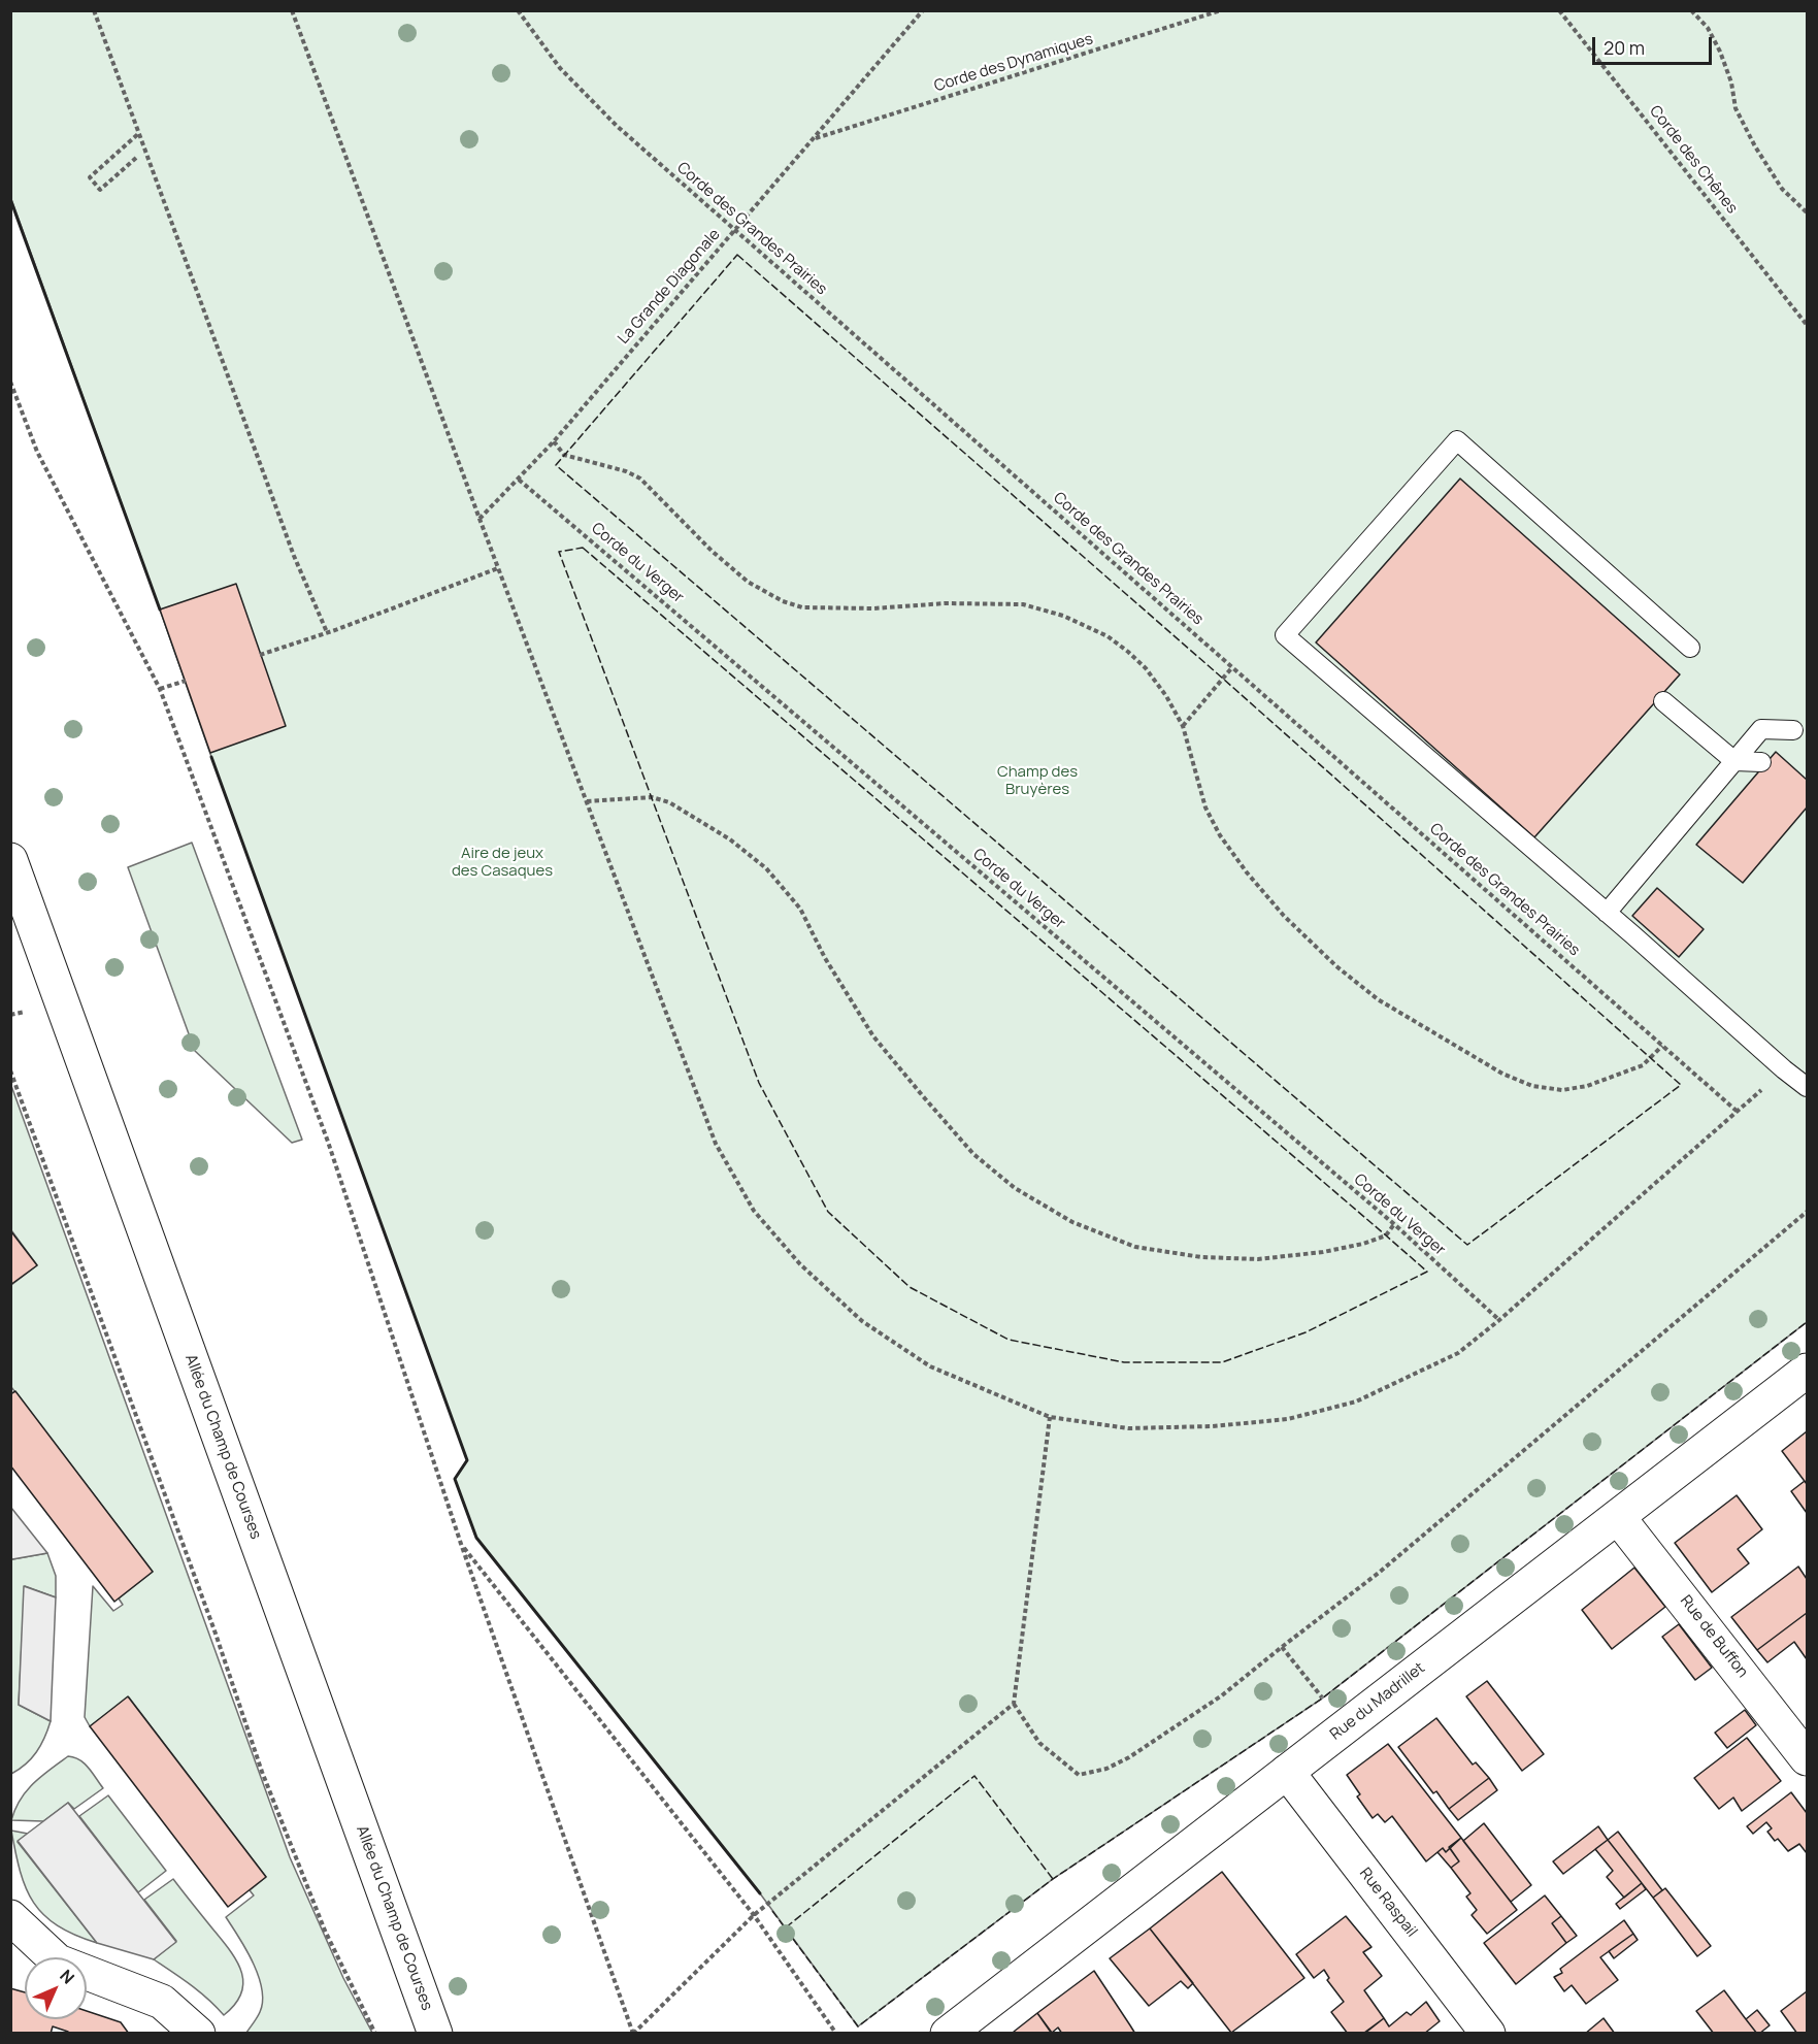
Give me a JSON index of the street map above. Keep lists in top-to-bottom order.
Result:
{
  "streets": {
    "street": [
      "Allée du Champ de Courses",
      "Rue de Buffon",
      "Rue du Madrillet",
      "Rue Raspail"
    ],
    "path": [
      "Corde des Dynamiques",
      "Corde des Chênes",
      "Corde des Grandes Prairies",
      "La Grande Diagonale",
      "Corde du Verger"
    ]
  },
  "crossings": [
    ["Corde des Dynamiques", "La Grande Diagonale"],
    ["Corde des Grandes Prairies", "La Grande Diagonale"],
    ["La Grande Diagonale", "Corde du Verger"],
    ["Rue de Buffon", "Rue du Madrillet"],
    ["Rue du Madrillet", "Rue Raspail"]
  ],
  "parks": ["Champ des Bruyères", "Aire de jeux des Casaques"],
  "scale_bar": "20 m",
  "north": "top right"
}
